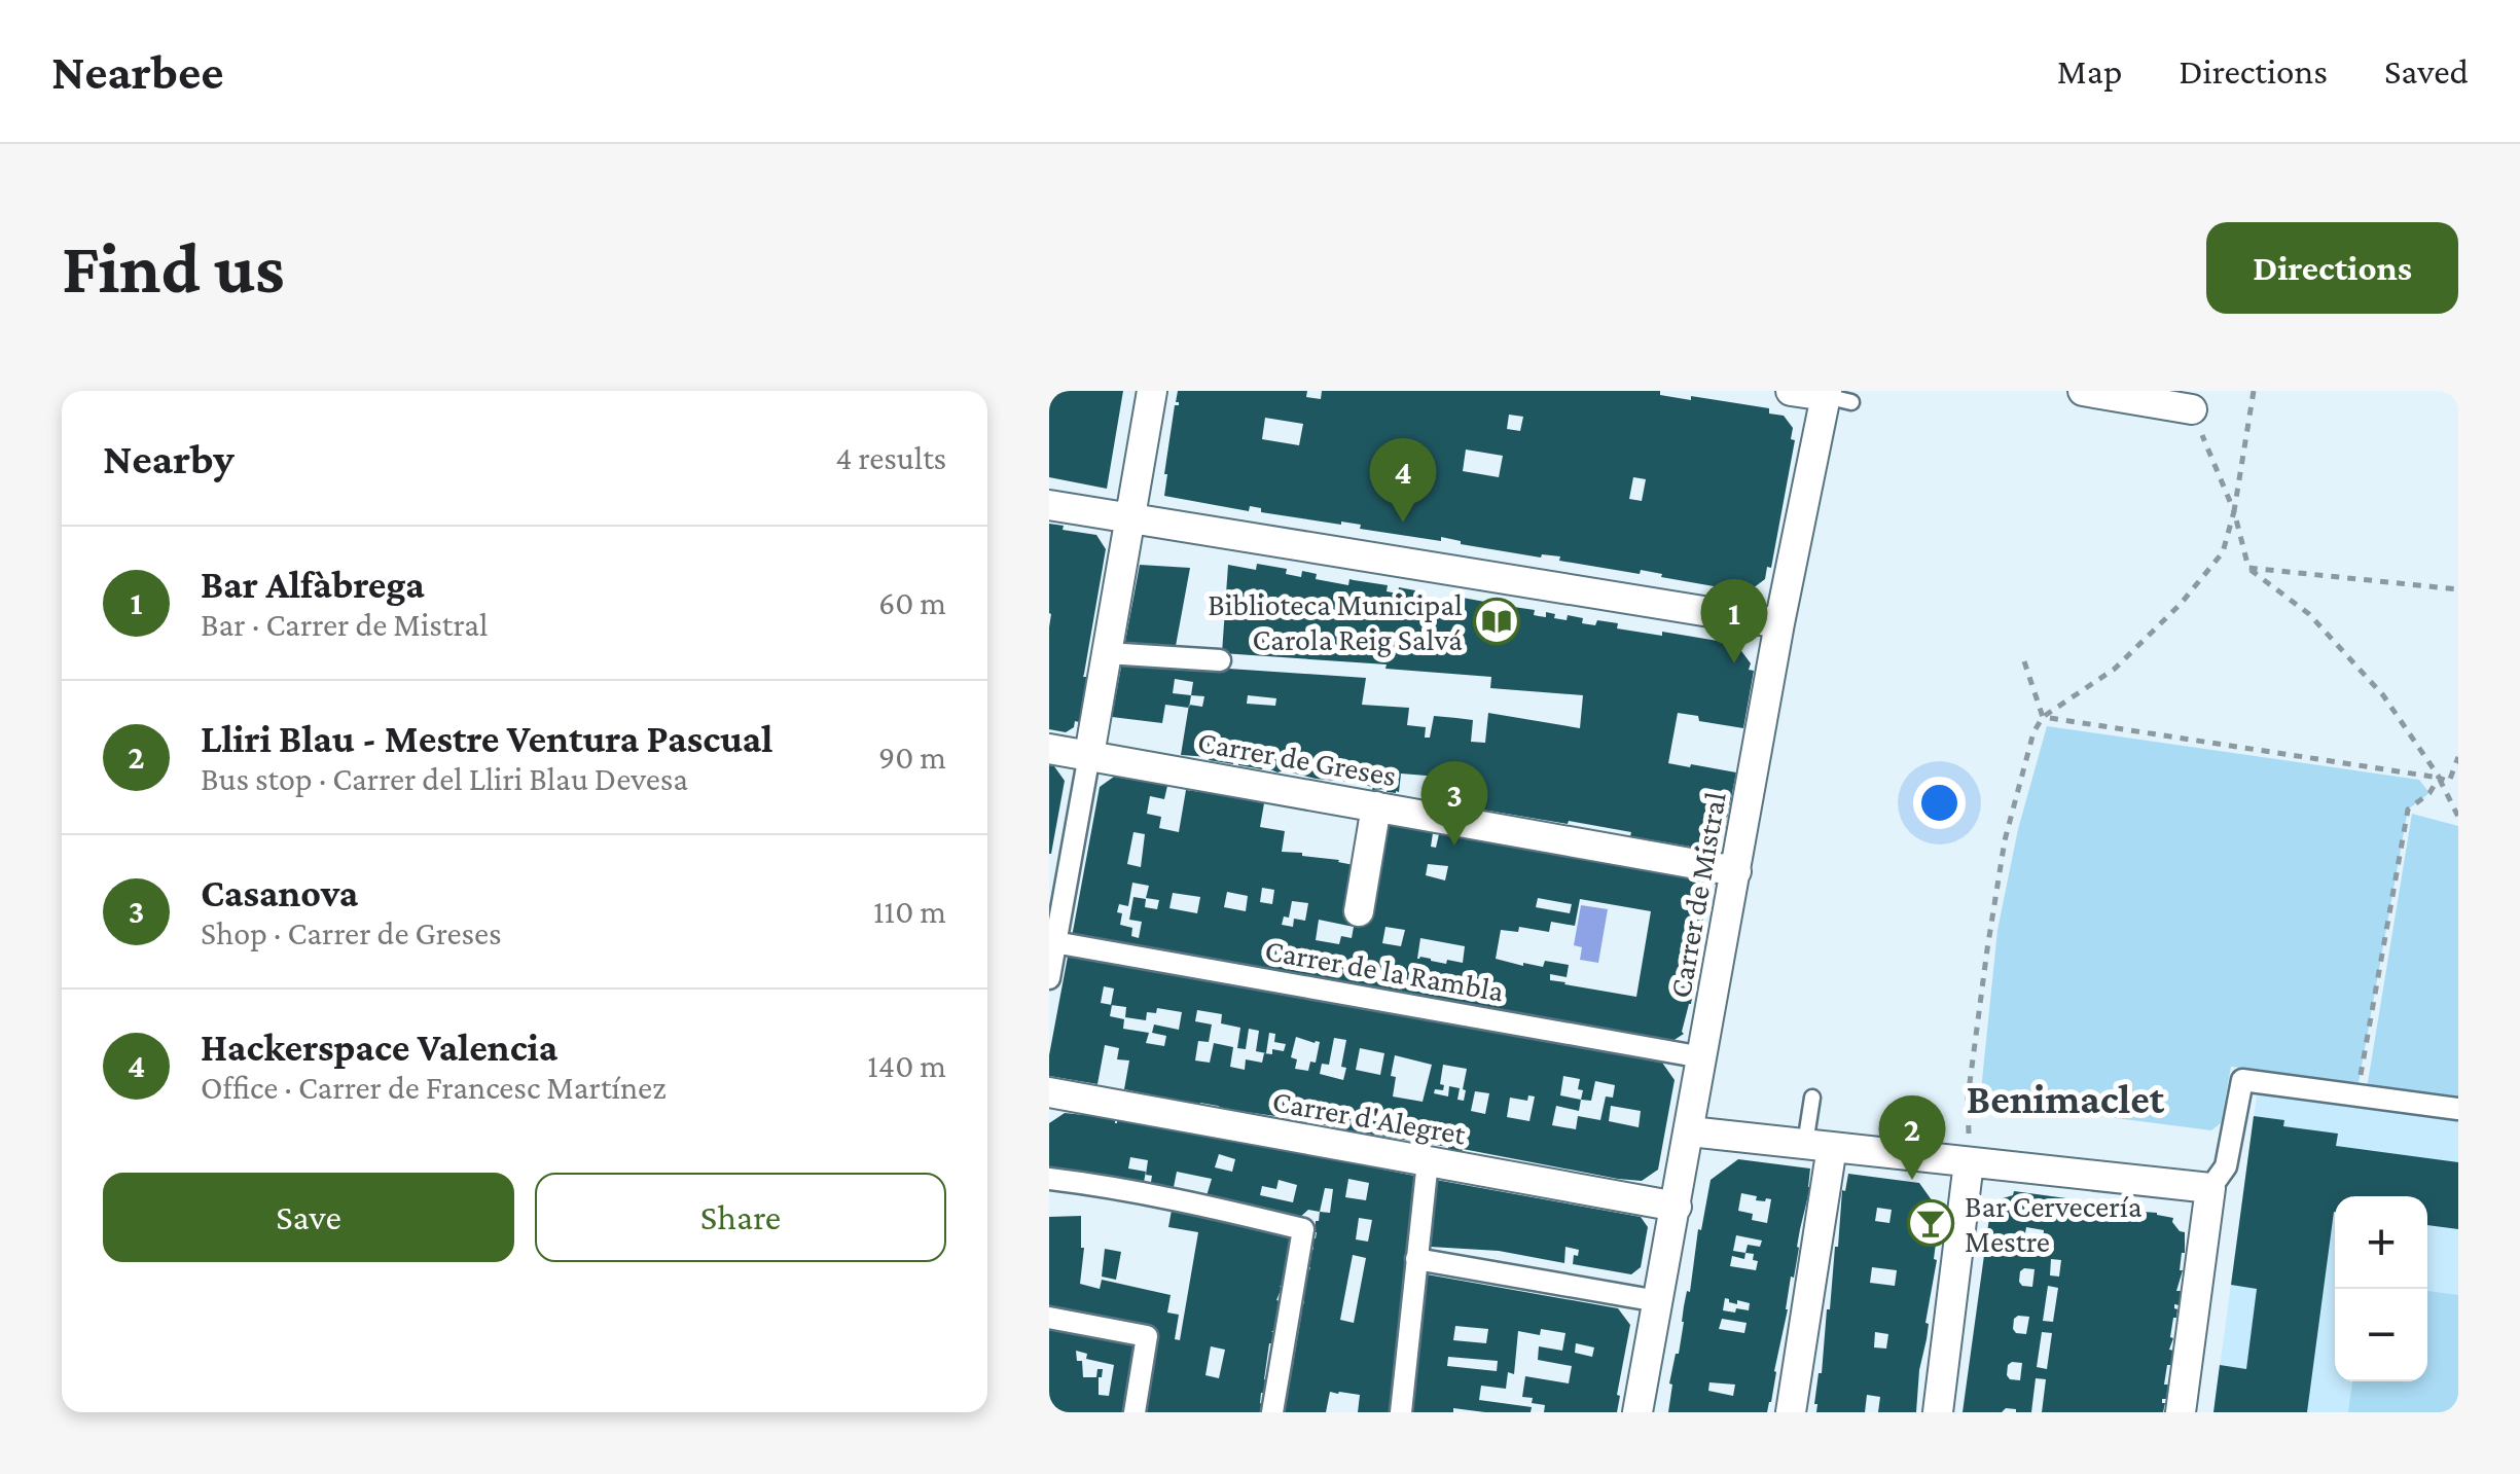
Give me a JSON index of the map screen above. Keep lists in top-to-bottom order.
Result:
{
  "streets": {
    "street": [
      "Carrer de Greses",
      "Carrer de Mistral",
      "Carrer de la Rambla",
      "Carrer d'Alegret"
    ]
  },
  "crossings": [
    ["Carrer de Greses", "Carrer de Mistral"],
    ["Carrer de Mistral", "Carrer de la Rambla"],
    ["Carrer de Mistral", "Carrer d'Alegret"]
  ],
  "districts": ["Benimaclet"],
  "places": {
    "library": ["Biblioteca Municipal Carola Reig Salvá"],
    "bar": ["Bar Cervecería Mestre"]
  },
  "page": {
    "header": "Nearbee",
    "nav": ["Map", "Directions", "Saved"],
    "buttons": [
      "Directions",
      ["Save", "Share"]
    ],
    "title": "Find us",
    "heading": ["Nearby", "4 results"],
    "pins": [
      "4",
      "1",
      "3",
      "2"
    ],
    "list": [
      {
        "mark": "1",
        "name": "Bar Alfàbrega",
        "note": "Bar · Carrer de Mistral",
        "value": "60 m"
      },
      {
        "mark": "2",
        "name": "Lliri Blau - Mestre Ventura Pascual",
        "note": "Bus stop · Carrer del Lliri Blau Devesa",
        "value": "90 m"
      },
      {
        "mark": "3",
        "name": "Casanova",
        "note": "Shop · Carrer de Greses",
        "value": "110 m"
      },
      {
        "mark": "4",
        "name": "Hackerspace Valencia",
        "note": "Office · Carrer de Francesc Martínez",
        "value": "140 m"
      }
    ],
    "map_buttons": ["+", "−"]
  }
}
